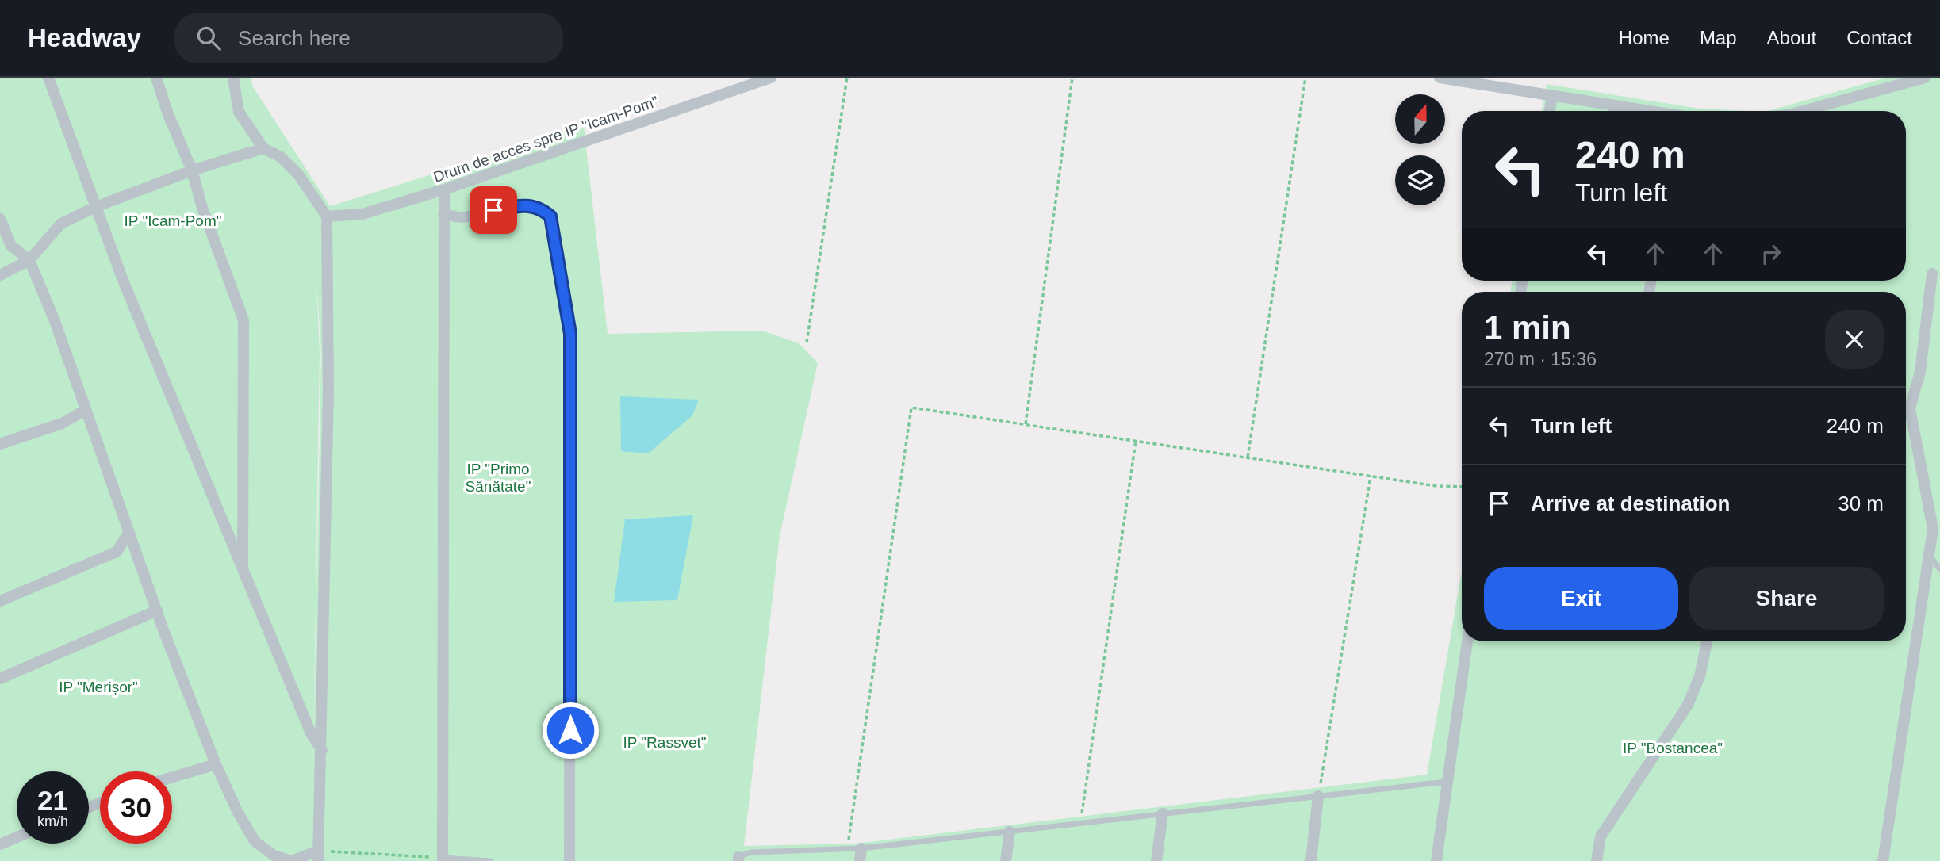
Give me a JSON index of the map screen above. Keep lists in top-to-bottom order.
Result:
{
  "streets": {
    "street": ["Drum de acces spre IP \"Icam-Pom\""]
  },
  "parks": [
    "IP \"Icam-Pom\"",
    "IP \"Primo Sănătate\"",
    "IP \"Merișor\"",
    "IP \"Rassvet\"",
    "IP \"Bostancea\""
  ],
  "north": "top",
  "page": {
    "header": "Headway",
    "search": "Search here",
    "nav": [
      "Home",
      "Map",
      "About",
      "Contact"
    ],
    "turn": ["240 m", "Turn left"],
    "heading": ["1 min", "270 m · 15:36"],
    "list": [
      {
        "name": "Turn left",
        "value": "240 m"
      },
      {
        "name": "Arrive at destination",
        "value": "30 m"
      }
    ],
    "buttons": ["Exit", "Share"],
    "speed": "21 km/h",
    "limit": "30"
  }
}
